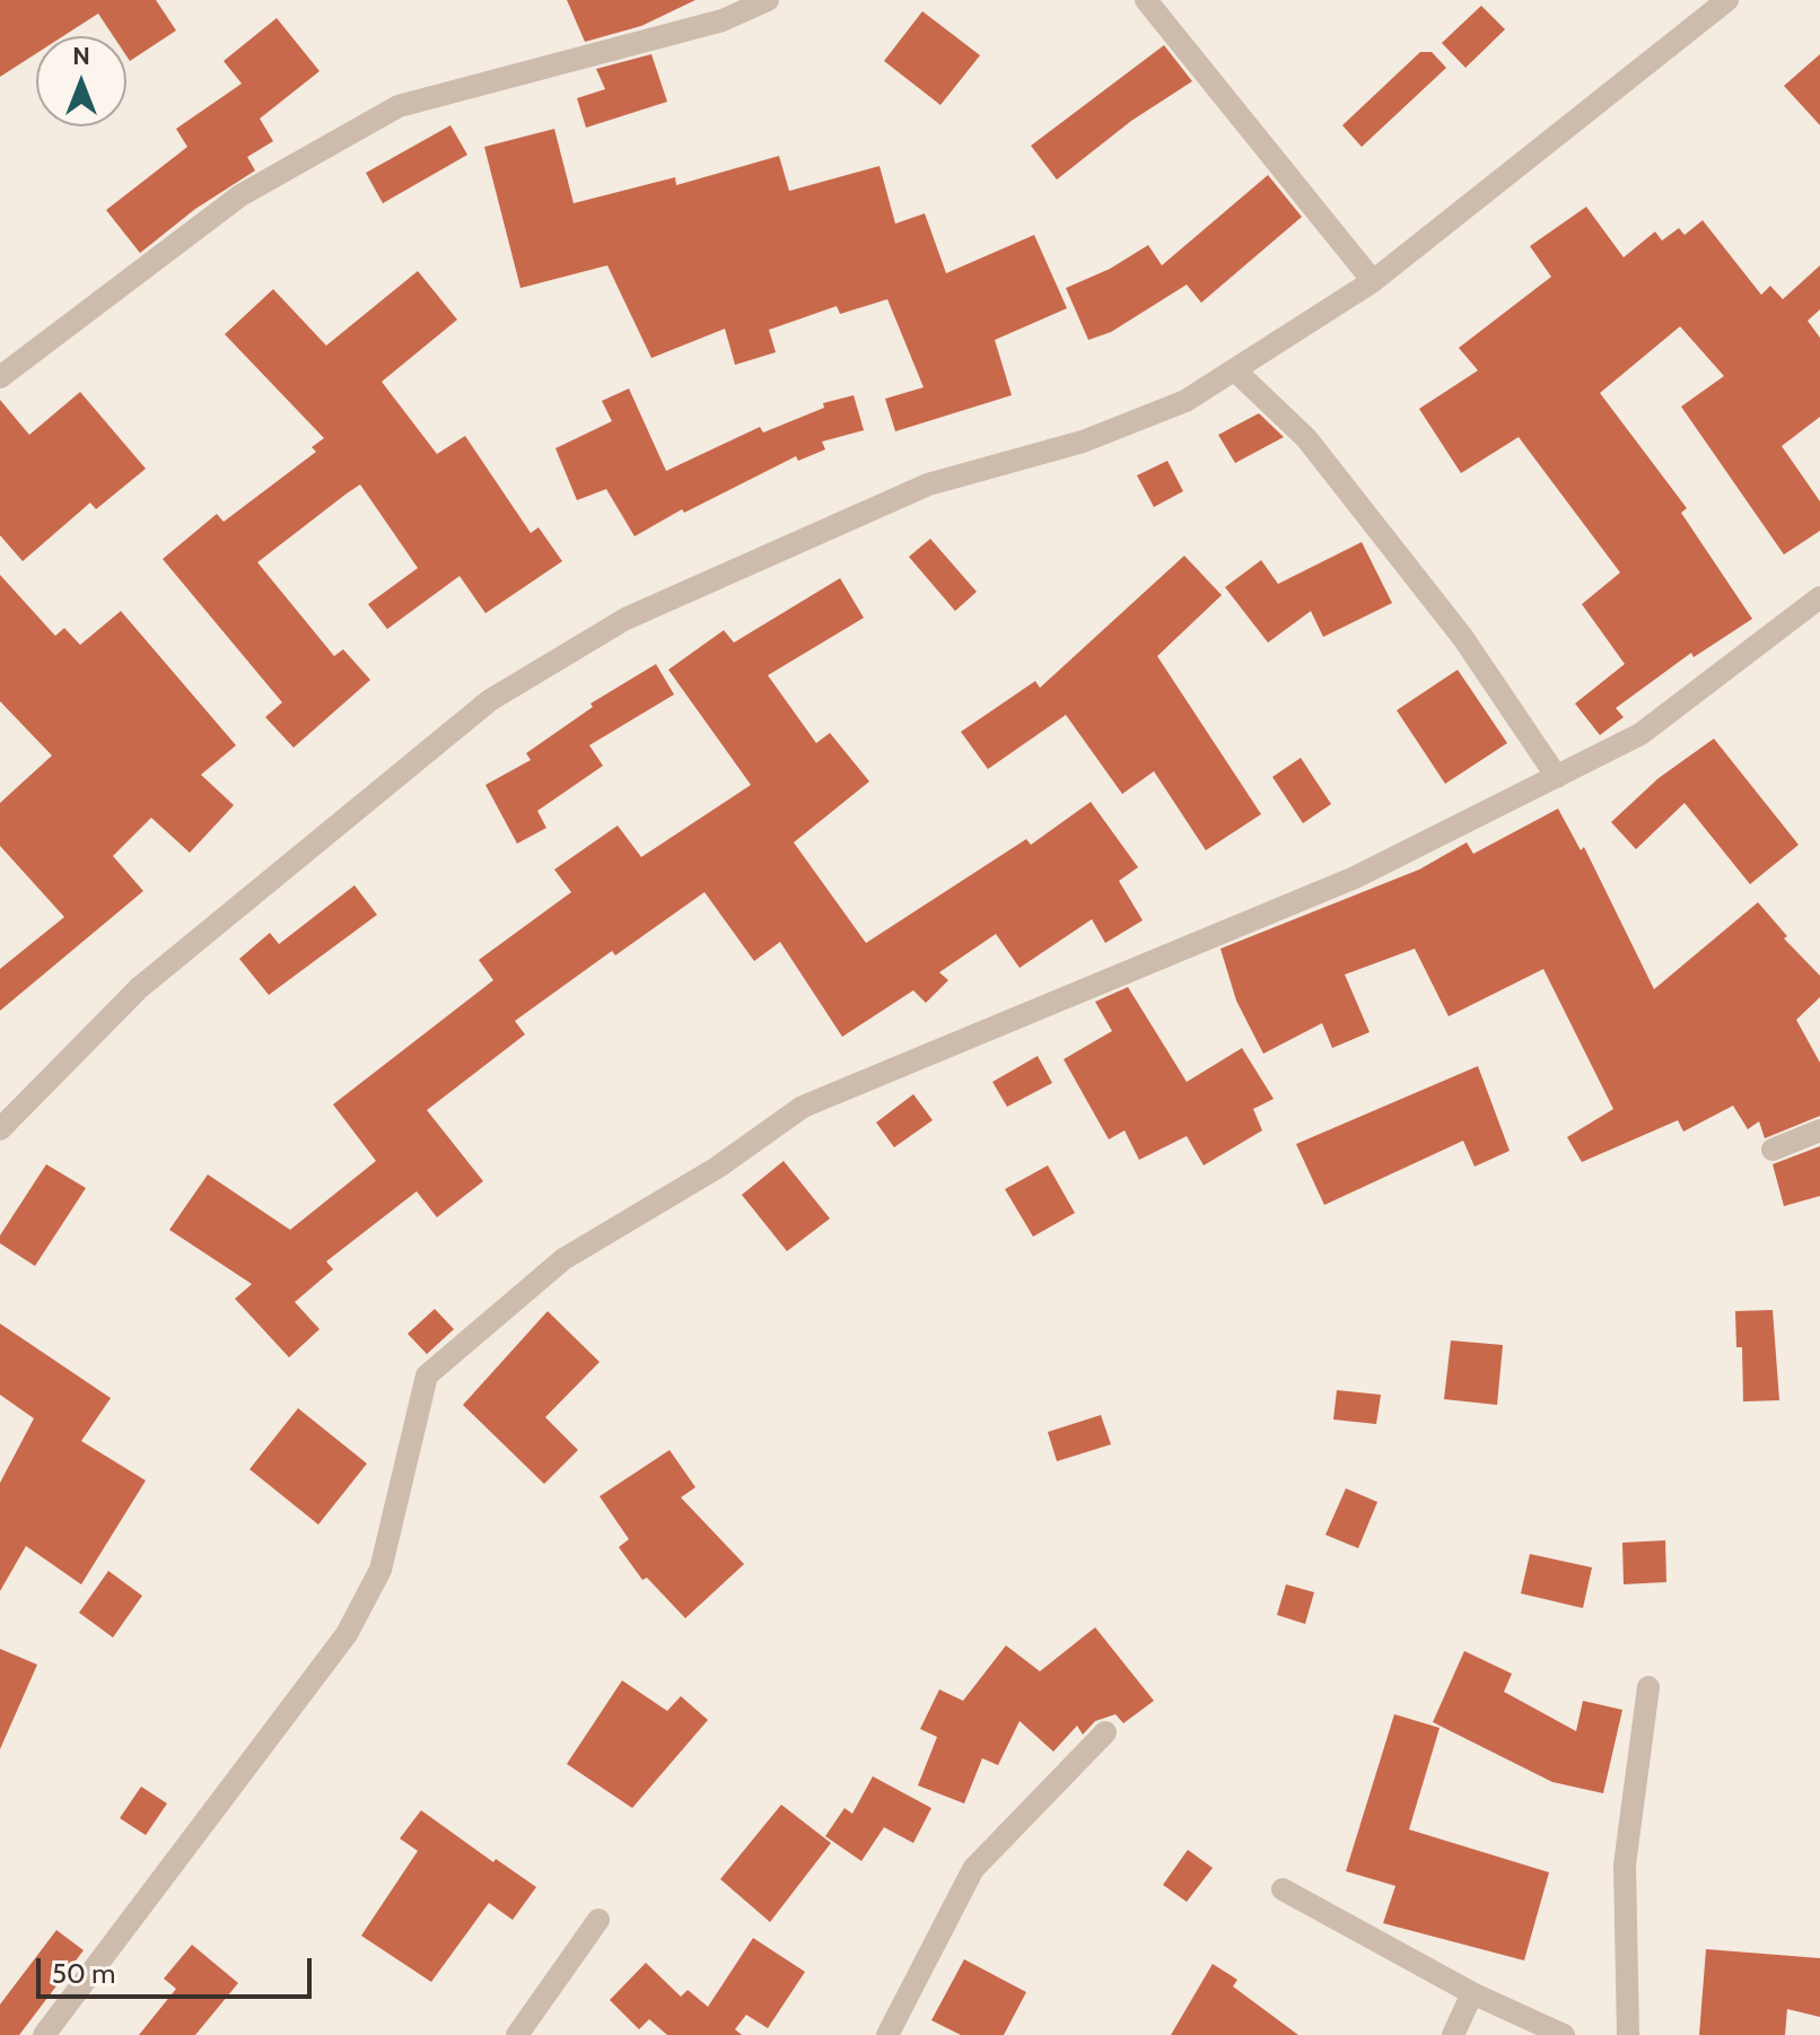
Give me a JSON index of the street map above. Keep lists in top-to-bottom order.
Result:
{
  "scale_bar": "50 m",
  "north": "top"
}
